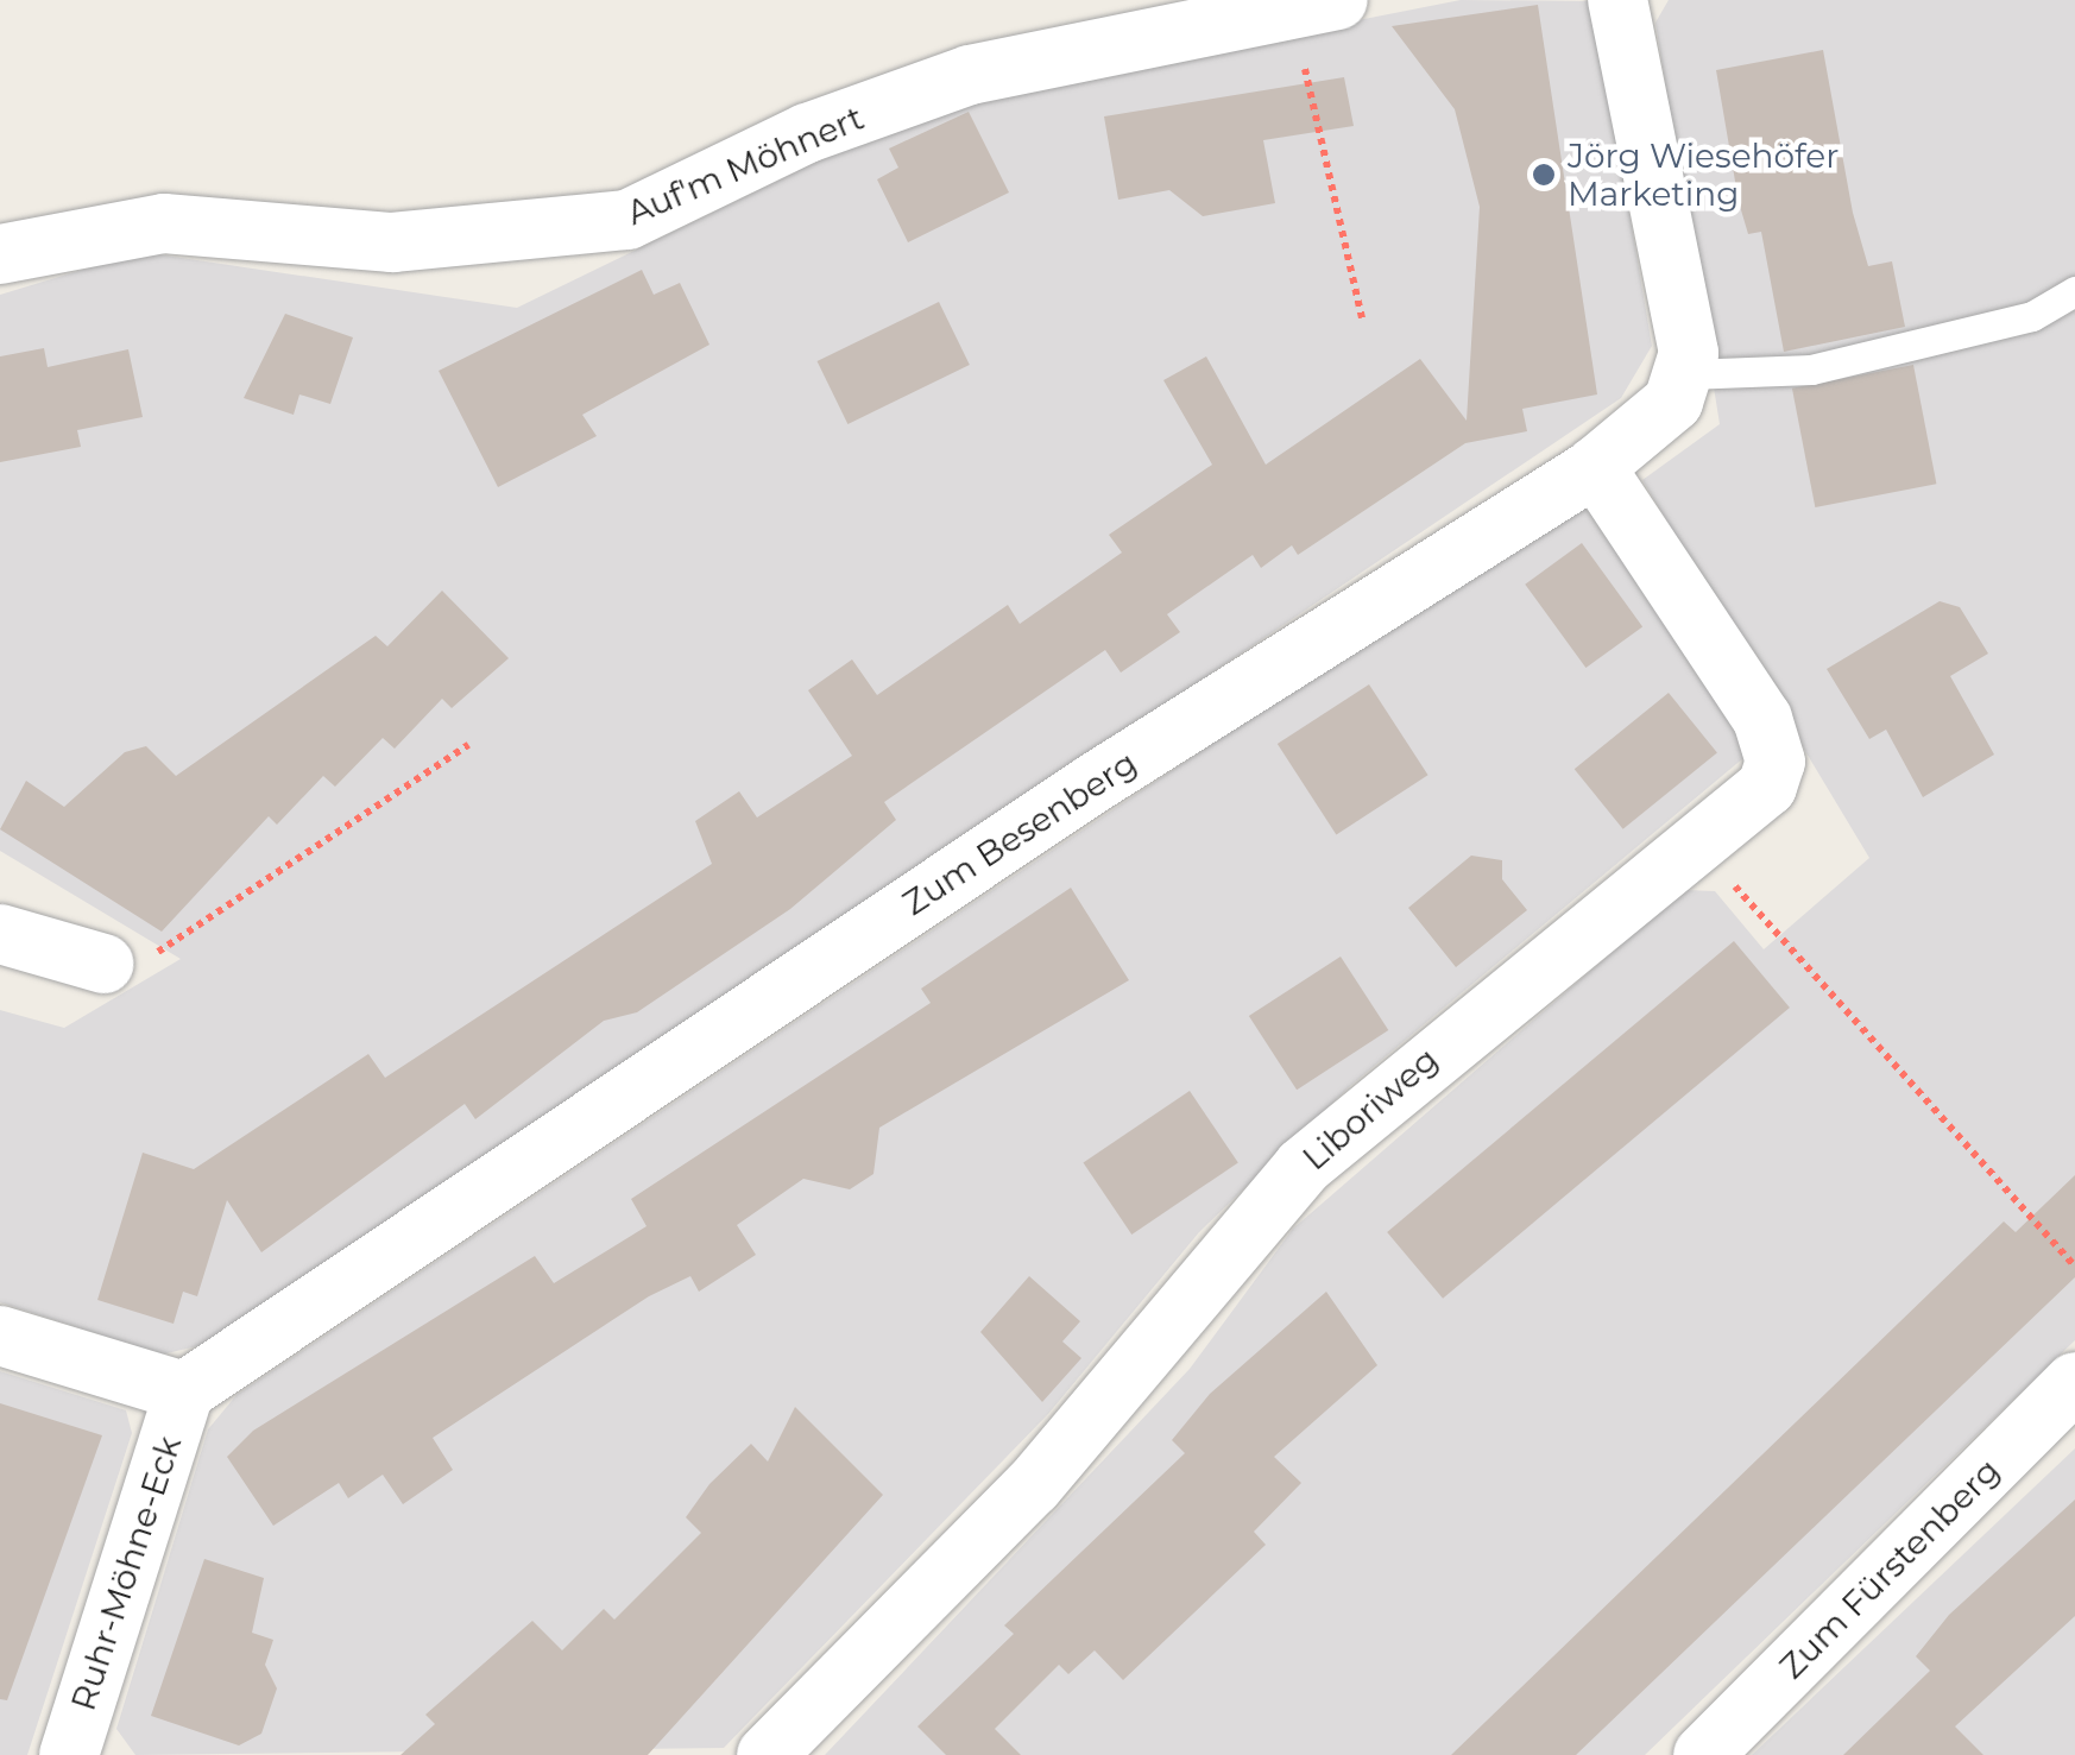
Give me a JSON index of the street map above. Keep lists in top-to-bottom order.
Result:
{
  "streets": {
    "street": [
      "Auf'm Möhnert",
      "Zum Besenberg",
      "Liboriweg",
      "Zum Fürstenberg",
      "Ruhr-Möhne-Eck"
    ]
  },
  "crossings": [
    ["Zum Besenberg", "Liboriweg"],
    ["Zum Besenberg", "Ruhr-Möhne-Eck"]
  ],
  "places": ["Jörg Wiesehöfer Marketing"]
}
